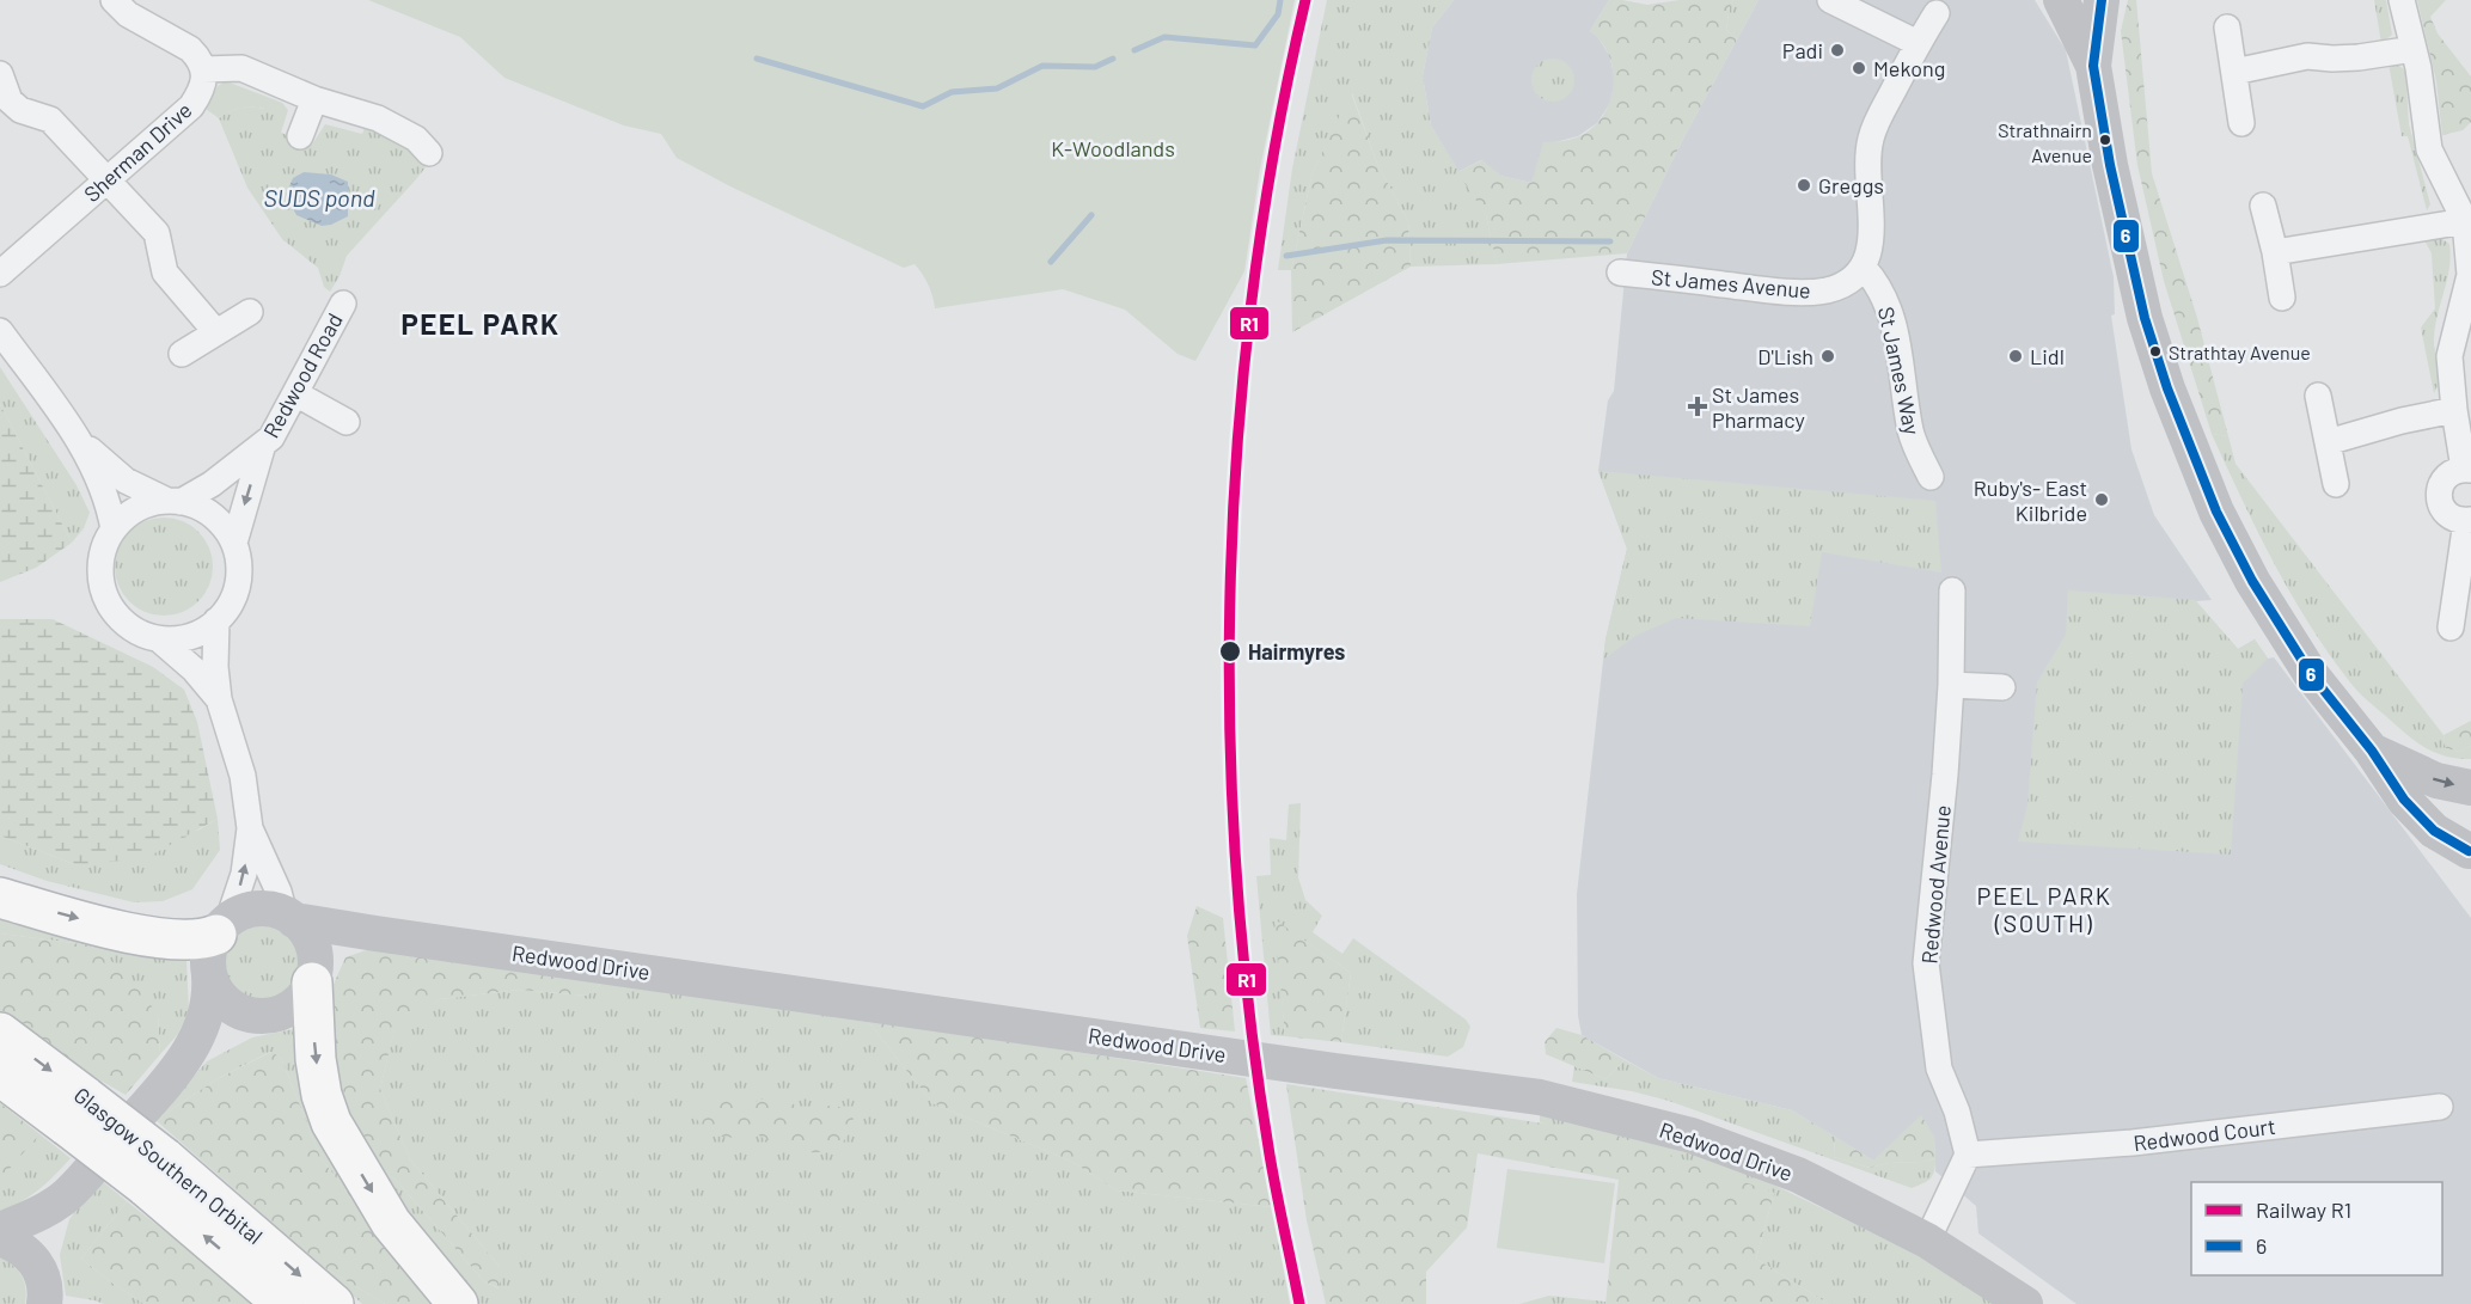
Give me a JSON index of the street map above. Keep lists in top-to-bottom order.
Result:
{
  "streets": {
    "highway": ["Glasgow Southern Orbital"],
    "street": [
      "Sherman Drive",
      "St James Avenue",
      "St James Way",
      "Redwood Road",
      "Redwood Avenue",
      "Redwood Drive",
      "Redwood Court"
    ]
  },
  "crossings": [
    ["St James Avenue", "St James Way"],
    ["Redwood Avenue", "Redwood Court"]
  ],
  "districts": ["PEEL PARK", "PEEL PARK (SOUTH)"],
  "water": ["SUDS pond"],
  "parks": ["K-Woodlands"],
  "places": {
    "other": [
      "Padi",
      "Mekong",
      "Strathnairn Avenue",
      "Greggs",
      "Strathtay Avenue",
      "D'Lish",
      "Lidl",
      "Ruby's- East Kilbride",
      "Hairmyres"
    ],
    "health": ["St James Pharmacy"]
  },
  "lines": ["rail line R1", "transit line 6"],
  "legend": ["Railway R1", "6"]
}
